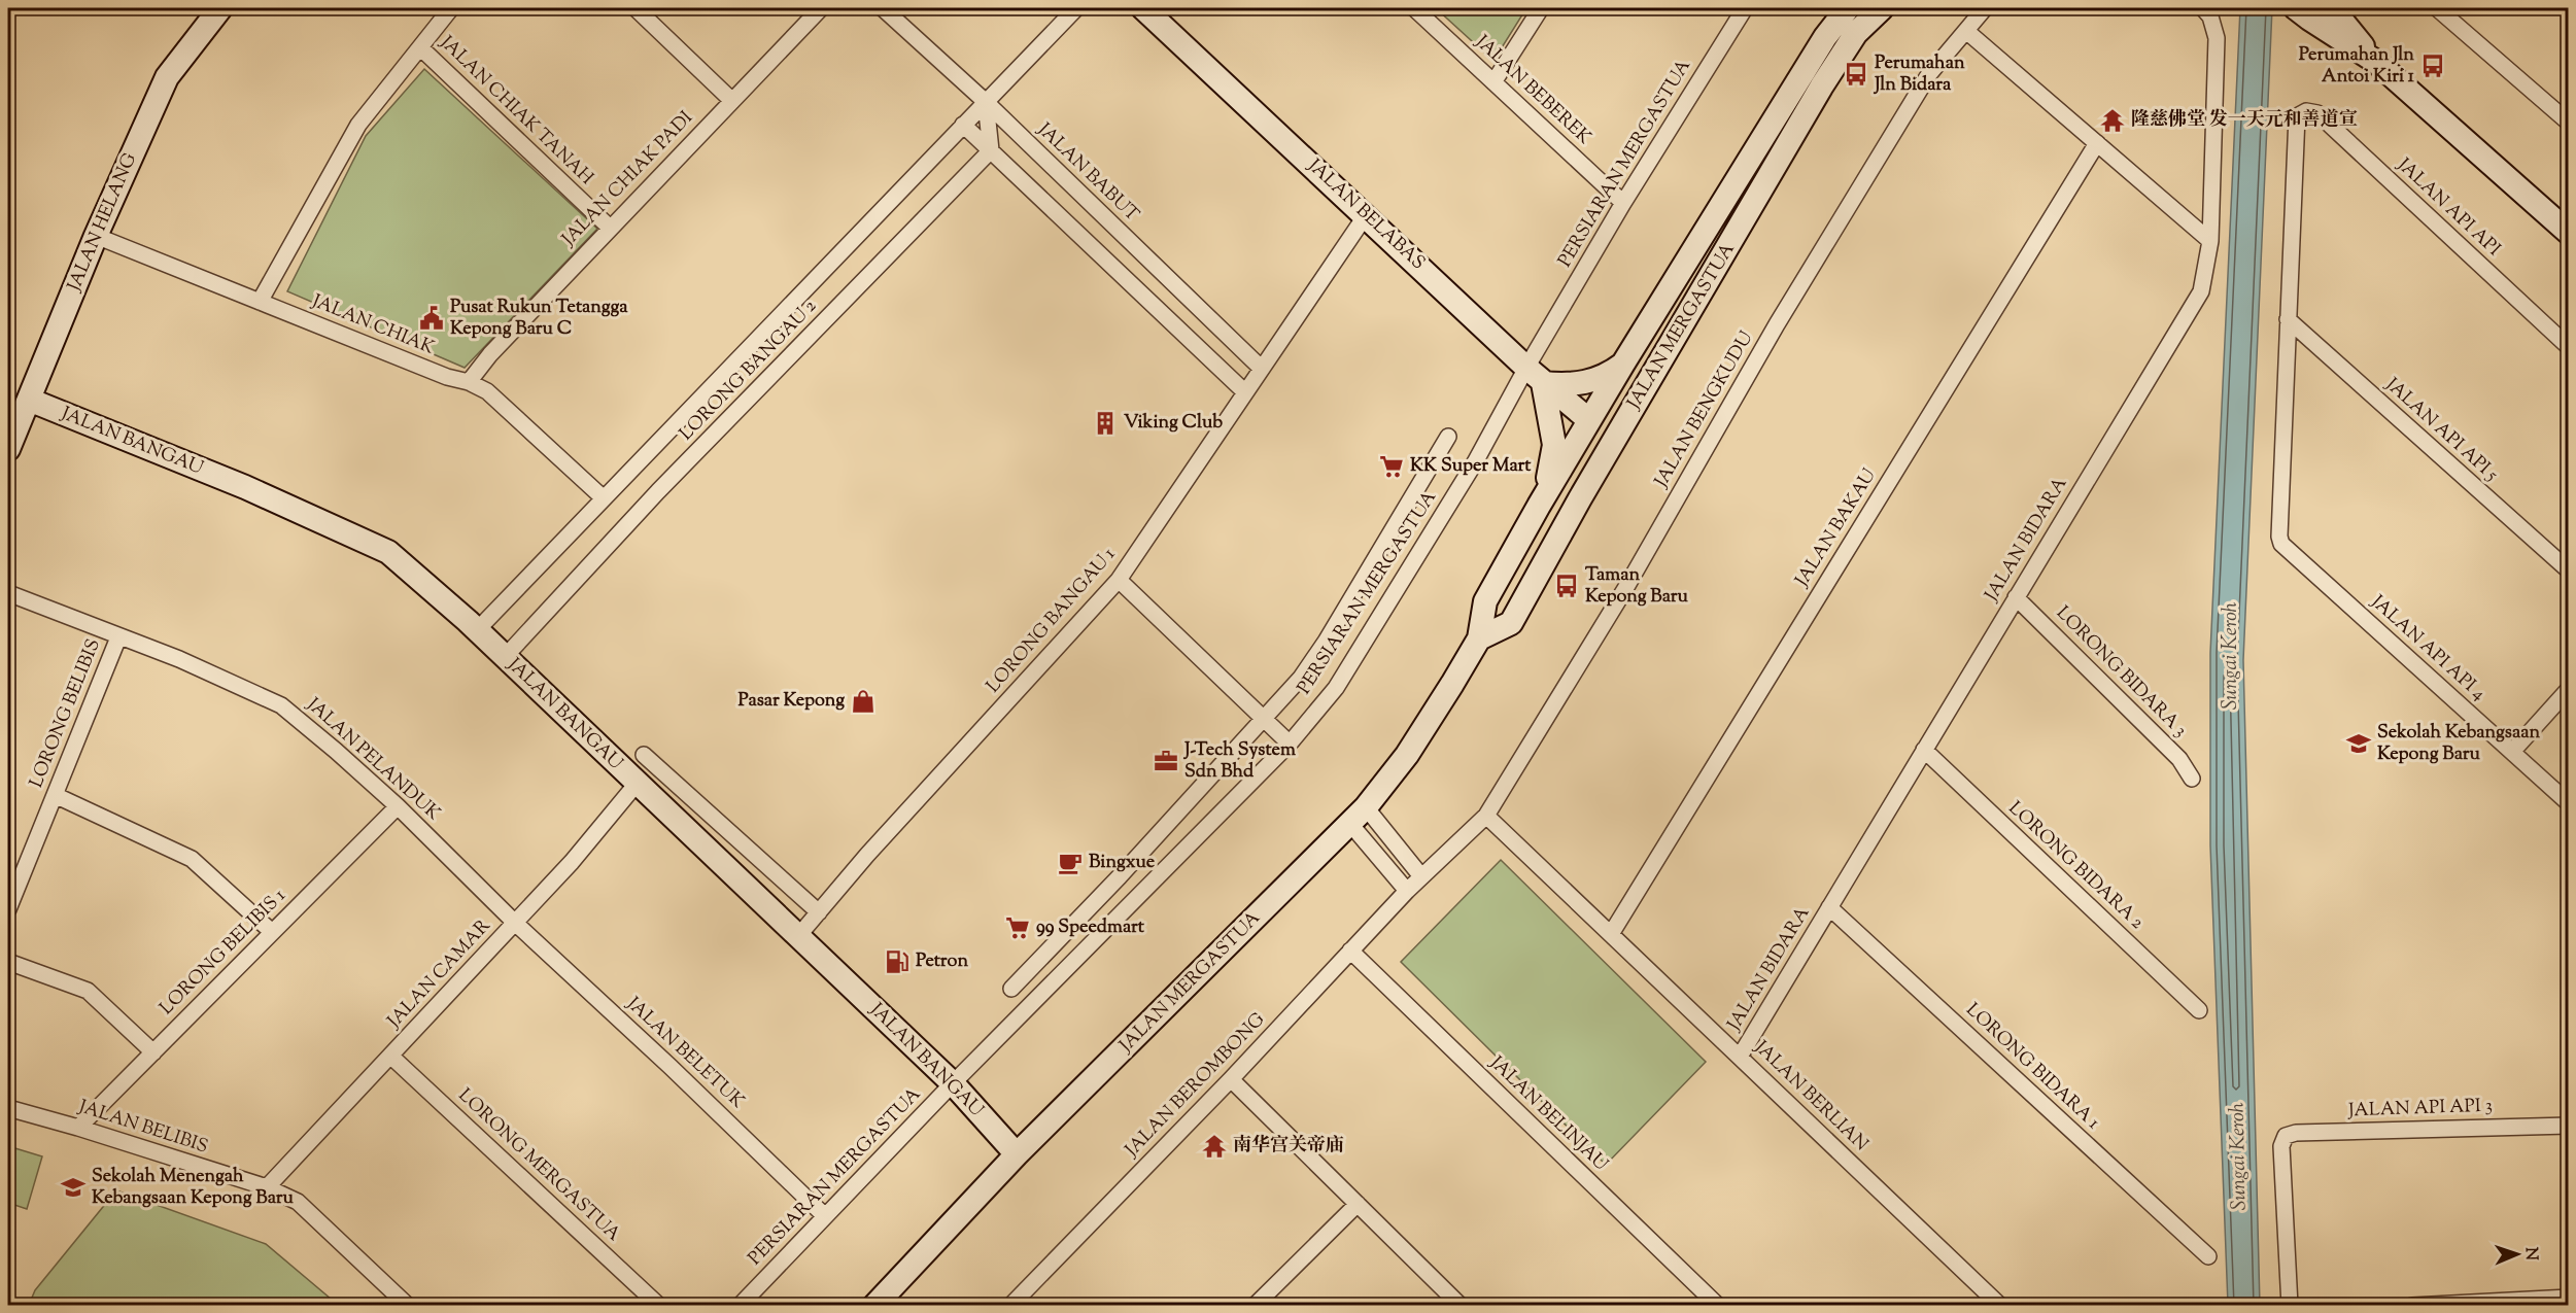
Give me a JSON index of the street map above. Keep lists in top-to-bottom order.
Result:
{
  "streets": {
    "street": [
      "JALAN BEBEREK",
      "JALAN CHIAK TANAH",
      "PERSIARAN MERGASTUA",
      "JALAN BABUT",
      "JALAN CHIAK PADI",
      "JALAN API API",
      "JALAN BELABAS",
      "JALAN HELANG",
      "JALAN CHIAK",
      "JALAN MERGASTUA",
      "LORONG BANGAU 2",
      "JALAN BENGKUDU",
      "JALAN API API 5",
      "JALAN BANGAU",
      "JALAN BAKAU",
      "JALAN BIDARA",
      "LORONG BANGAU 1",
      "JALAN API API 4",
      "LORONG BIDARA 3",
      "LORONG BELIBIS",
      "JALAN PELANDUK",
      "LORONG BIDARA 2",
      "LORONG BELIBIS 1",
      "JALAN CAMAR",
      "JALAN BELETUK",
      "LORONG BIDARA 1",
      "JALAN BEROMBONG",
      "JALAN BERLIAN",
      "JALAN API API 3",
      "JALAN BELINJAU",
      "JALAN BELIBIS",
      "LORONG MERGASTUA"
    ]
  },
  "crossings": [
    ["JALAN BEBEREK", "PERSIARAN MERGASTUA"],
    ["JALAN CHIAK TANAH", "JALAN CHIAK PADI"],
    ["PERSIARAN MERGASTUA", "JALAN BELABAS"],
    ["PERSIARAN MERGASTUA", "JALAN BANGAU"],
    ["PERSIARAN MERGASTUA", "JALAN BELETUK"],
    ["JALAN BABUT", "LORONG BANGAU 2"],
    ["JALAN BABUT", "LORONG BANGAU 1"],
    ["JALAN CHIAK PADI", "JALAN CHIAK"],
    ["JALAN API API", "JALAN API API 5"],
    ["JALAN API API", "JALAN API API 4"],
    ["JALAN BELABAS", "JALAN MERGASTUA"],
    ["JALAN BELABAS", "LORONG BANGAU 1"],
    ["JALAN HELANG", "JALAN CHIAK"],
    ["JALAN HELANG", "JALAN BANGAU"],
    ["JALAN CHIAK", "LORONG BANGAU 2"],
    ["JALAN MERGASTUA", "JALAN BANGAU"],
    ["LORONG BANGAU 2", "JALAN BANGAU"],
    ["JALAN BENGKUDU", "JALAN BEROMBONG"],
    ["JALAN BENGKUDU", "JALAN BERLIAN"],
    ["JALAN API API 5", "JALAN API API 4"],
    ["JALAN BANGAU", "LORONG BANGAU 1"],
    ["JALAN BANGAU", "JALAN CAMAR"],
    ["JALAN BAKAU", "JALAN BERLIAN"],
    ["JALAN BIDARA", "LORONG BIDARA 3"],
    ["JALAN BIDARA", "LORONG BIDARA 2"],
    ["JALAN BIDARA", "LORONG BIDARA 1"],
    ["JALAN BIDARA", "JALAN BERLIAN"],
    ["LORONG BELIBIS", "JALAN PELANDUK"],
    ["JALAN PELANDUK", "LORONG BELIBIS 1"],
    ["JALAN PELANDUK", "JALAN CAMAR"],
    ["JALAN PELANDUK", "JALAN BELETUK"],
    ["LORONG BELIBIS 1", "JALAN BELIBIS"],
    ["JALAN CAMAR", "JALAN BELETUK"],
    ["JALAN CAMAR", "JALAN BELIBIS"],
    ["JALAN CAMAR", "LORONG MERGASTUA"],
    ["JALAN BEROMBONG", "JALAN BERLIAN"],
    ["JALAN BEROMBONG", "JALAN BELINJAU"]
  ],
  "water": ["Sungai Keroh"],
  "places": {
    "bus stop": ["Perumahan Jln Antoi Kiri 1", "Perumahan Jln Bidara", "Taman Kepong Baru"],
    "temple": ["隆慈佛堂 发一天元和善道宣", "南华宫关帝庙"],
    "public building": ["Pusat Rukun Tetangga Kepong Baru C"],
    "building": ["Viking Club"],
    "supermarket": ["KK Super Mart", "99 Speedmart"],
    "shop": ["Pasar Kepong"],
    "school or university": ["Sekolah Kebangsaan Kepong Baru", "Sekolah Menengah Kebangsaan Kepong Baru"],
    "office": ["J-Tech System Sdn Bhd"],
    "cafe": ["Bingxue"],
    "fuel station": ["Petron"]
  },
  "north": "right"
}
